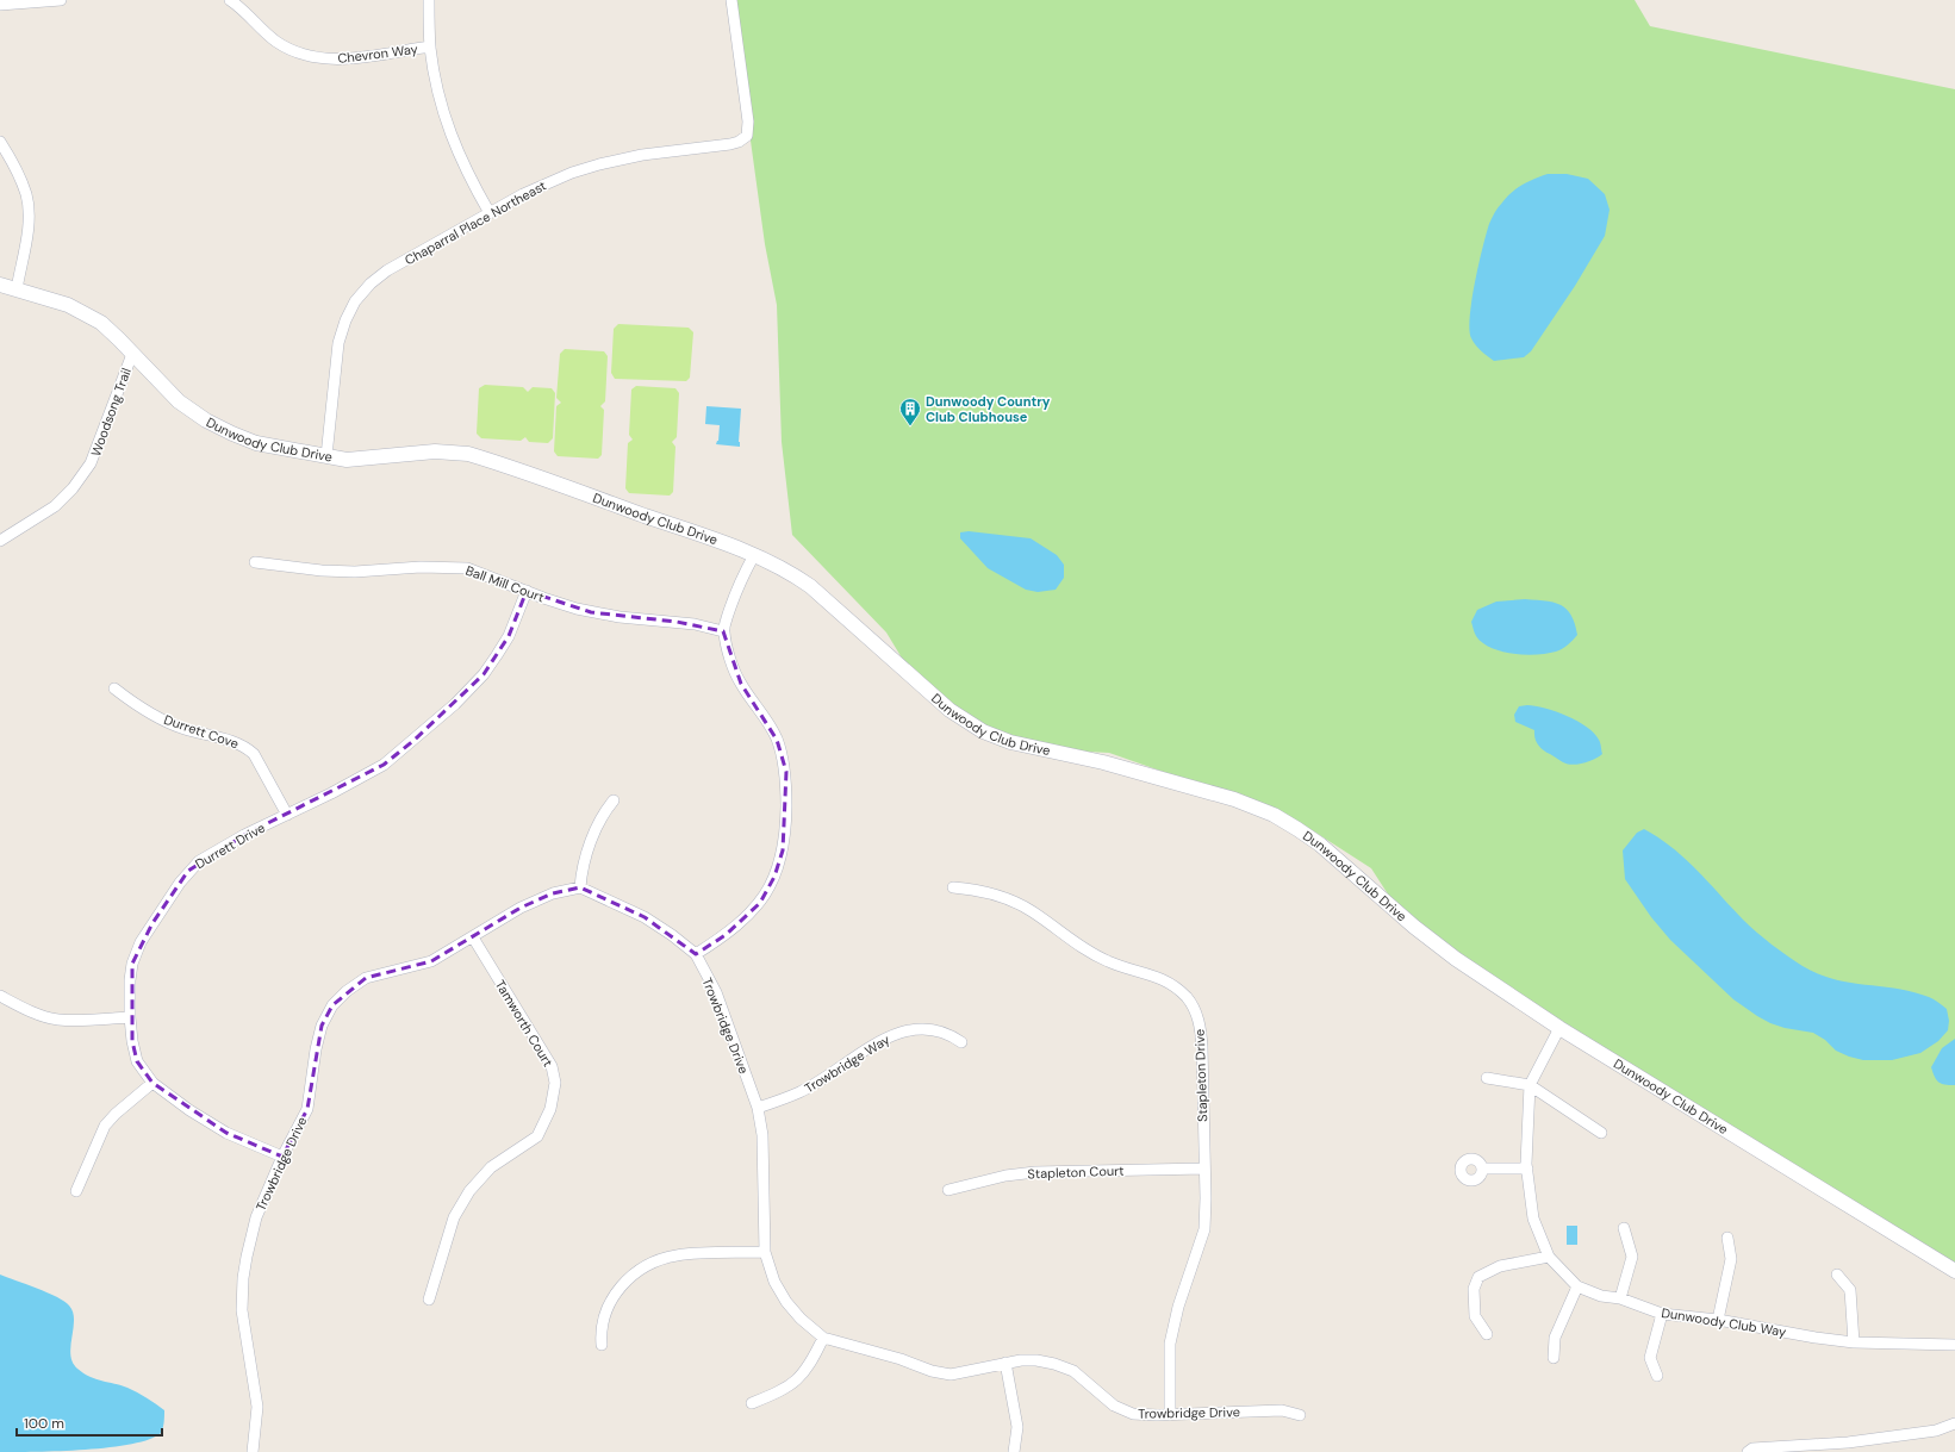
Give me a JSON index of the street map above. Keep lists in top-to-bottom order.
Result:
{
  "streets": {
    "street": [
      "Chevron Way",
      "Chaparral Place Northeast",
      "Woodsong Trail",
      "Dunwoody Club Drive",
      "Ball Mill Court",
      "Durrett Cove",
      "Durrett Drive",
      "Tamworth Court",
      "Trowbridge Drive",
      "Trowbridge Way",
      "Stapleton Drive",
      "Stapleton Court",
      "Dunwoody Club Way"
    ]
  },
  "crossings": [
    ["Chaparral Place Northeast", "Dunwoody Club Drive"],
    ["Woodsong Trail", "Dunwoody Club Drive"],
    ["Dunwoody Club Drive", "Dunwoody Club Way"],
    ["Ball Mill Court", "Durrett Drive"],
    ["Durrett Cove", "Durrett Drive"],
    ["Durrett Drive", "Trowbridge Drive"],
    ["Tamworth Court", "Trowbridge Drive"],
    ["Trowbridge Drive", "Trowbridge Way"],
    ["Trowbridge Drive", "Stapleton Drive"],
    ["Stapleton Drive", "Stapleton Court"]
  ],
  "places": {
    "building": ["Dunwoody Country Club Clubhouse"]
  },
  "scale_bar": "100 m"
}
